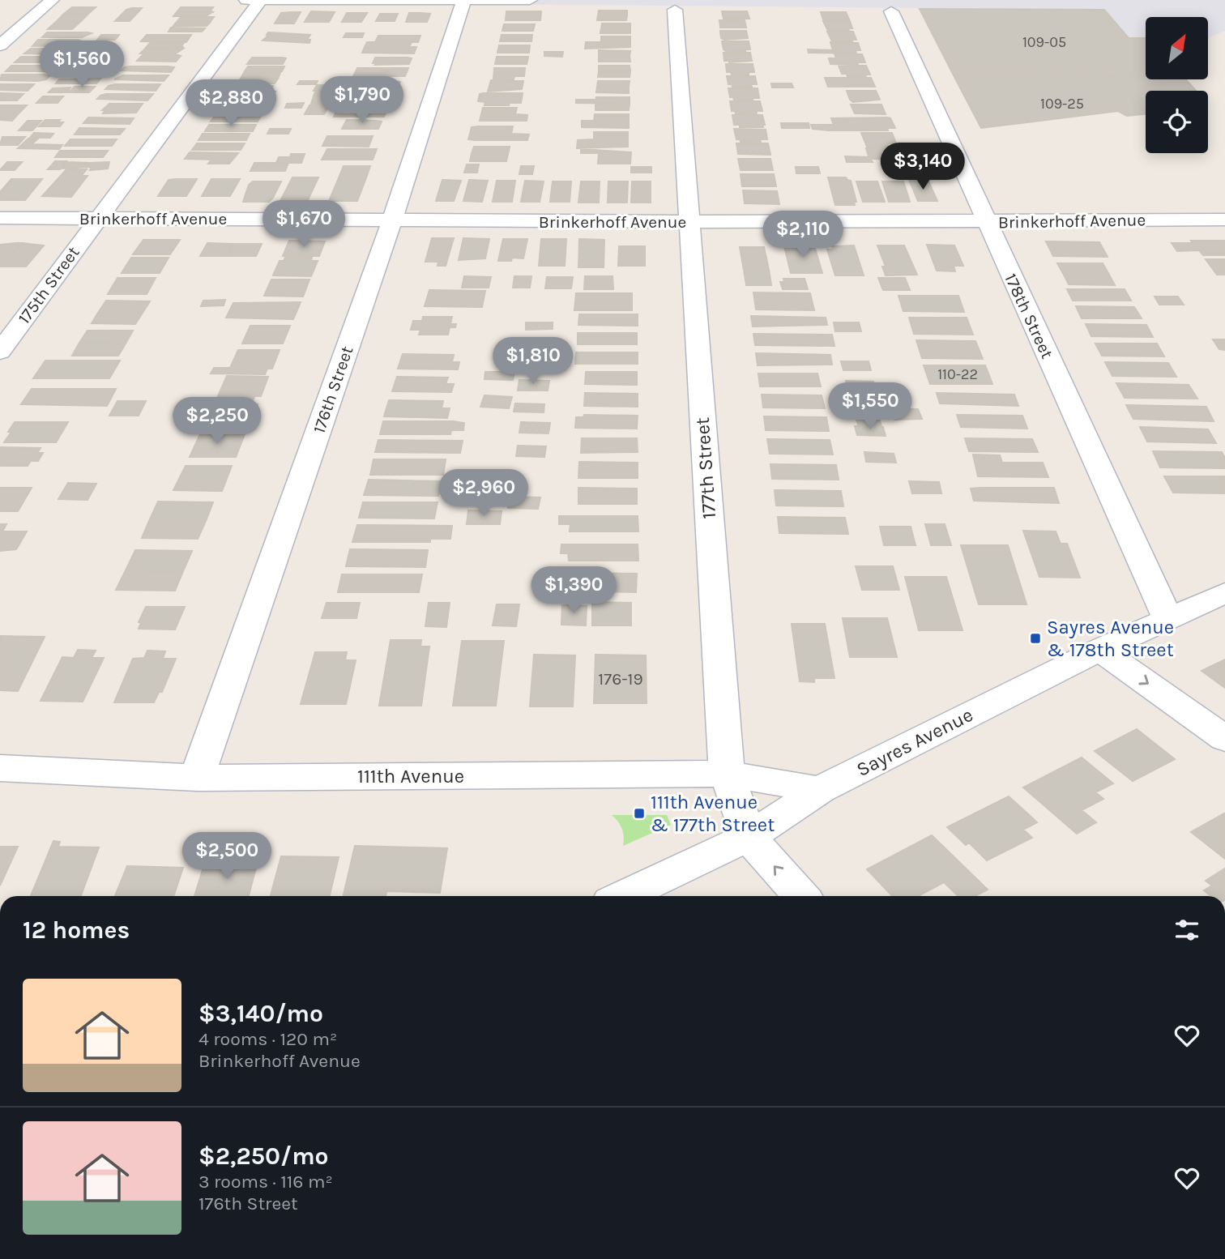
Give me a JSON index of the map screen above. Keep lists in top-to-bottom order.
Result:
{
  "streets": {
    "street": [
      "Brinkerhoff Avenue",
      "175th Street",
      "178th Street",
      "176th Street",
      "177th Street",
      "Sayres Avenue",
      "111th Avenue"
    ]
  },
  "crossings": [
    ["Brinkerhoff Avenue", "175th Street"],
    ["Brinkerhoff Avenue", "178th Street"],
    ["Brinkerhoff Avenue", "176th Street"],
    ["Brinkerhoff Avenue", "177th Street"],
    ["178th Street", "Sayres Avenue"],
    ["176th Street", "111th Avenue"],
    ["177th Street", "Sayres Avenue"],
    ["177th Street", "111th Avenue"],
    ["Sayres Avenue", "111th Avenue"]
  ],
  "places": {
    "transit": ["Sayres Avenue & 178th Street", "111th Avenue & 177th Street"]
  },
  "house_numbers": [
    "109-05",
    "109-25",
    "110-22",
    "176-19"
  ],
  "north": "top right",
  "page": {
    "price": [
      "$1,560",
      "$1,790",
      "$2,880",
      "$3,140",
      "$1,670",
      "$2,110",
      "$1,810",
      "$1,550",
      "$2,250",
      "$2,960",
      "$1,390",
      "$2,500"
    ],
    "heading": "12 homes",
    "list": [
      {
        "name": "$3,140/mo",
        "note": "4 rooms · 120 m² · Brinkerhoff Avenue"
      },
      {
        "name": "$2,250/mo",
        "note": "3 rooms · 116 m² · 176th Street"
      }
    ]
  }
}
